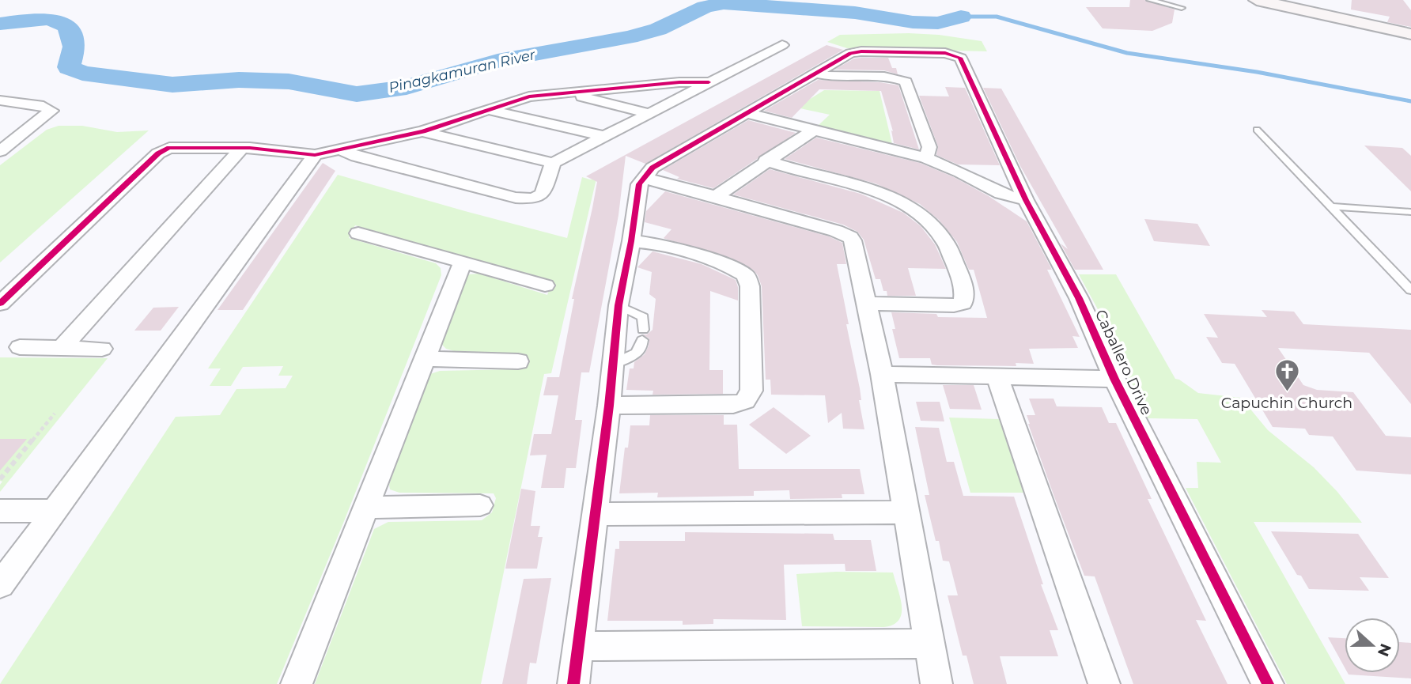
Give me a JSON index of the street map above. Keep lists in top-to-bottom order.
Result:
{
  "streets": {
    "street": ["Caballero Drive"]
  },
  "water": ["Pinagkamuran River"],
  "places": {
    "church": ["Capuchin Church"]
  },
  "north": "right"
}
